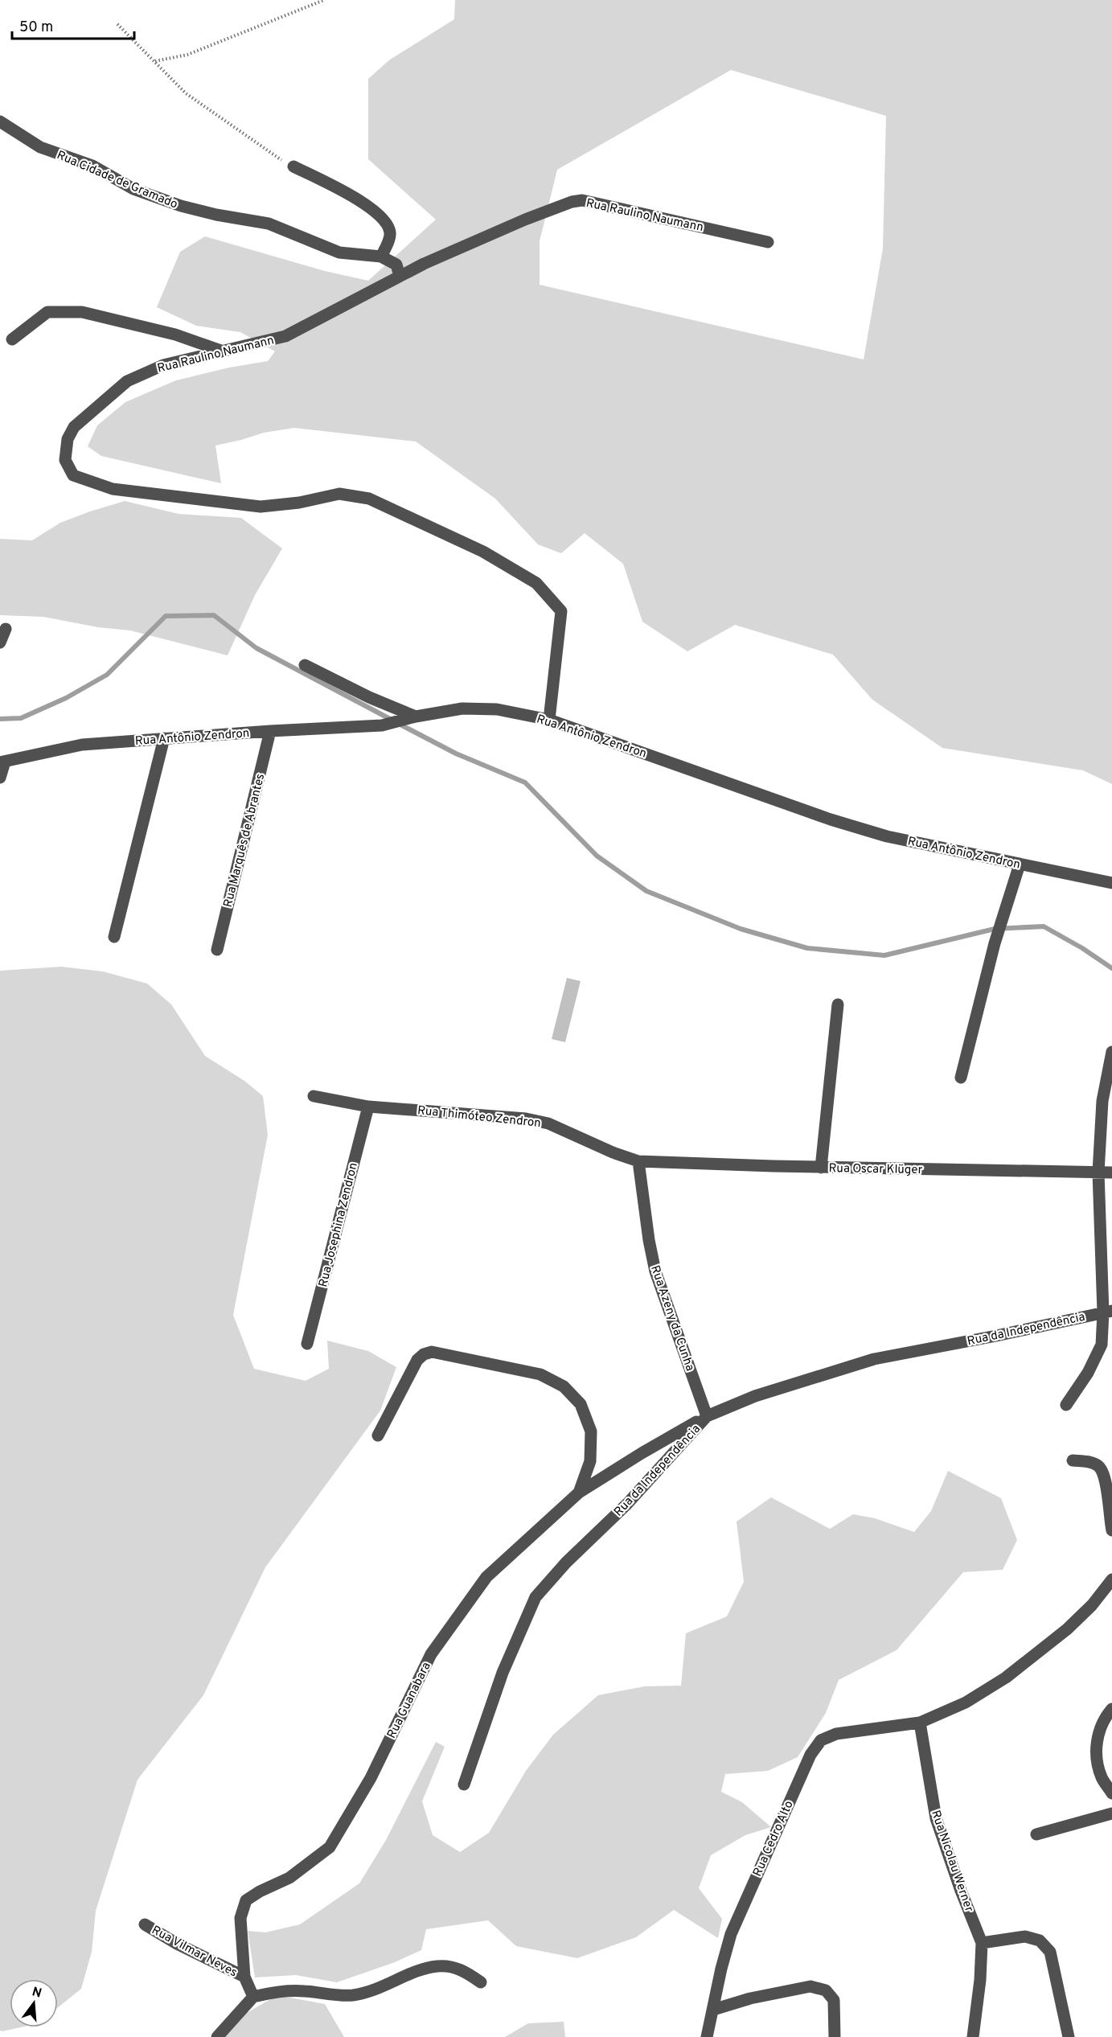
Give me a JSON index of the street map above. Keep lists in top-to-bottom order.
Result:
{
  "streets": {
    "street": [
      "Rua Cidade de Gramado",
      "Rua Raulino Naumann",
      "Rua Antônio Zendron",
      "Rua Marquês de Abrantes",
      "Rua Thimóteo Zendron",
      "Rua Oscar Klüger",
      "Rua Josephina Zendron",
      "Rua Azeny da Cunha",
      "Rua da Independência",
      "Rua Guanabara",
      "Rua Cedro Alto",
      "Rua Nicolau Werner",
      "Rua Vilmar Neves"
    ]
  },
  "crossings": [
    ["Rua Raulino Naumann", "Rua Antônio Zendron"],
    ["Rua Antônio Zendron", "Rua Marquês de Abrantes"],
    ["Rua Thimóteo Zendron", "Rua Oscar Klüger"],
    ["Rua Thimóteo Zendron", "Rua Josephina Zendron"],
    ["Rua Thimóteo Zendron", "Rua Azeny da Cunha"],
    ["Rua Oscar Klüger", "Rua Azeny da Cunha"],
    ["Rua Azeny da Cunha", "Rua da Independência"],
    ["Rua Azeny da Cunha", "Rua Guanabara"],
    ["Rua da Independência", "Rua Guanabara"],
    ["Rua Guanabara", "Rua Vilmar Neves"],
    ["Rua Cedro Alto", "Rua Nicolau Werner"]
  ],
  "scale_bar": "50 m",
  "north": "top"
}
